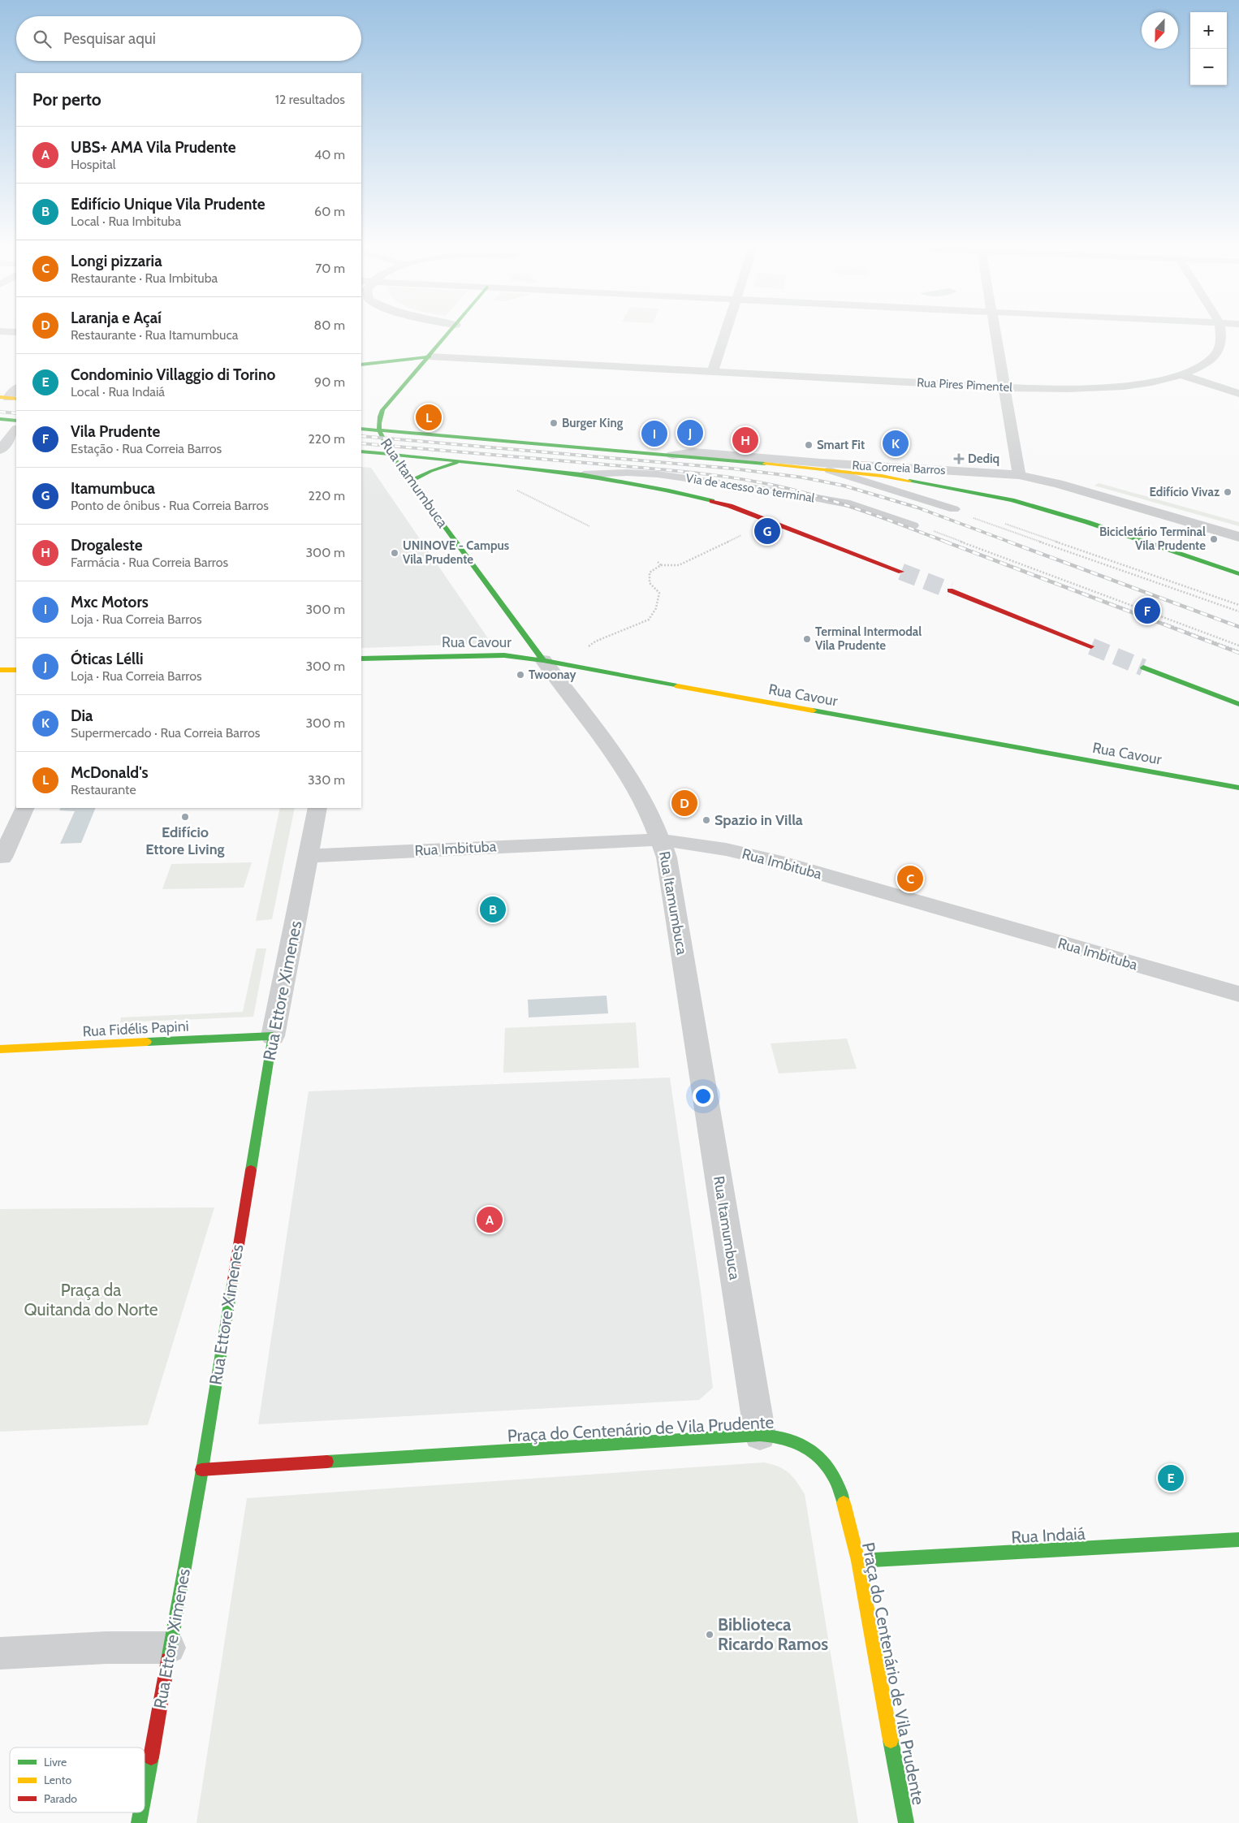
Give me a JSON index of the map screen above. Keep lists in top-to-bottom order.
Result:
{
  "streets": {
    "main road": [
      "Rua Itamumbuca",
      "Rua Cavour",
      "Rua Ettore Ximenes",
      "Rua Fidélis Papini",
      "Praça do Centenário de Vila Prudente",
      "Rua Indaiá"
    ],
    "street": ["Rua Pires Pimentel", "Rua Correia Barros", "Rua Imbituba"],
    "lane": ["Via de acesso ao terminal"]
  },
  "crossings": [
    ["Rua Itamumbuca", "Rua Cavour"],
    ["Rua Itamumbuca", "Rua Imbituba"],
    ["Rua Itamumbuca", "Praça do Centenário de Vila Prudente"],
    ["Rua Imbituba", "Rua Ettore Ximenes"],
    ["Rua Ettore Ximenes", "Rua Fidélis Papini"],
    ["Rua Ettore Ximenes", "Praça do Centenário de Vila Prudente"],
    ["Praça do Centenário de Vila Prudente", "Rua Indaiá"]
  ],
  "parks": ["Praça da Quitanda do Norte"],
  "places": {
    "other": [
      "Burger King",
      "Smart Fit",
      "Edifício Vivaz",
      "Bicicletário Terminal Vila Prudente",
      "UNINOVE - Campus Vila Prudente",
      "Terminal Intermodal Vila Prudente",
      "Twoonay",
      "Edifício Ettore Living",
      "Spazio in Villa",
      "Biblioteca Ricardo Ramos"
    ],
    "health": ["Dediq"]
  },
  "legend": ["Livre", "Lento", "Parado"],
  "north": "bottom",
  "page": {
    "map_buttons": ["+", "−"],
    "search": "Pesquisar aqui",
    "heading": ["Por perto", "12 resultados"],
    "list": [
      {
        "mark": "A",
        "name": "UBS+ AMA Vila Prudente",
        "note": "Hospital",
        "value": "40 m"
      },
      {
        "mark": "B",
        "name": "Edifício Unique Vila Prudente",
        "note": "Local · Rua Imbituba",
        "value": "60 m"
      },
      {
        "mark": "C",
        "name": "Longi pizzaria",
        "note": "Restaurante · Rua Imbituba",
        "value": "70 m"
      },
      {
        "mark": "D",
        "name": "Laranja e Açaí",
        "note": "Restaurante · Rua Itamumbuca",
        "value": "80 m"
      },
      {
        "mark": "E",
        "name": "Condominio Villaggio di Torino",
        "note": "Local · Rua Indaiá",
        "value": "90 m"
      },
      {
        "mark": "F",
        "name": "Vila Prudente",
        "note": "Estação · Rua Correia Barros",
        "value": "220 m"
      },
      {
        "mark": "G",
        "name": "Itamumbuca",
        "note": "Ponto de ônibus · Rua Correia Barros",
        "value": "220 m"
      },
      {
        "mark": "H",
        "name": "Drogaleste",
        "note": "Farmácia · Rua Correia Barros",
        "value": "300 m"
      },
      {
        "mark": "I",
        "name": "Mxc Motors",
        "note": "Loja · Rua Correia Barros",
        "value": "300 m"
      },
      {
        "mark": "J",
        "name": "Óticas Lélli",
        "note": "Loja · Rua Correia Barros",
        "value": "300 m"
      },
      {
        "mark": "K",
        "name": "Dia",
        "note": "Supermercado · Rua Correia Barros",
        "value": "300 m"
      },
      {
        "mark": "L",
        "name": "McDonald's",
        "note": "Restaurante",
        "value": "330 m"
      }
    ],
    "pins": [
      "L",
      "J",
      "I",
      "H",
      "K",
      "G",
      "F",
      "D",
      "C",
      "B",
      "A",
      "E"
    ]
  }
}
